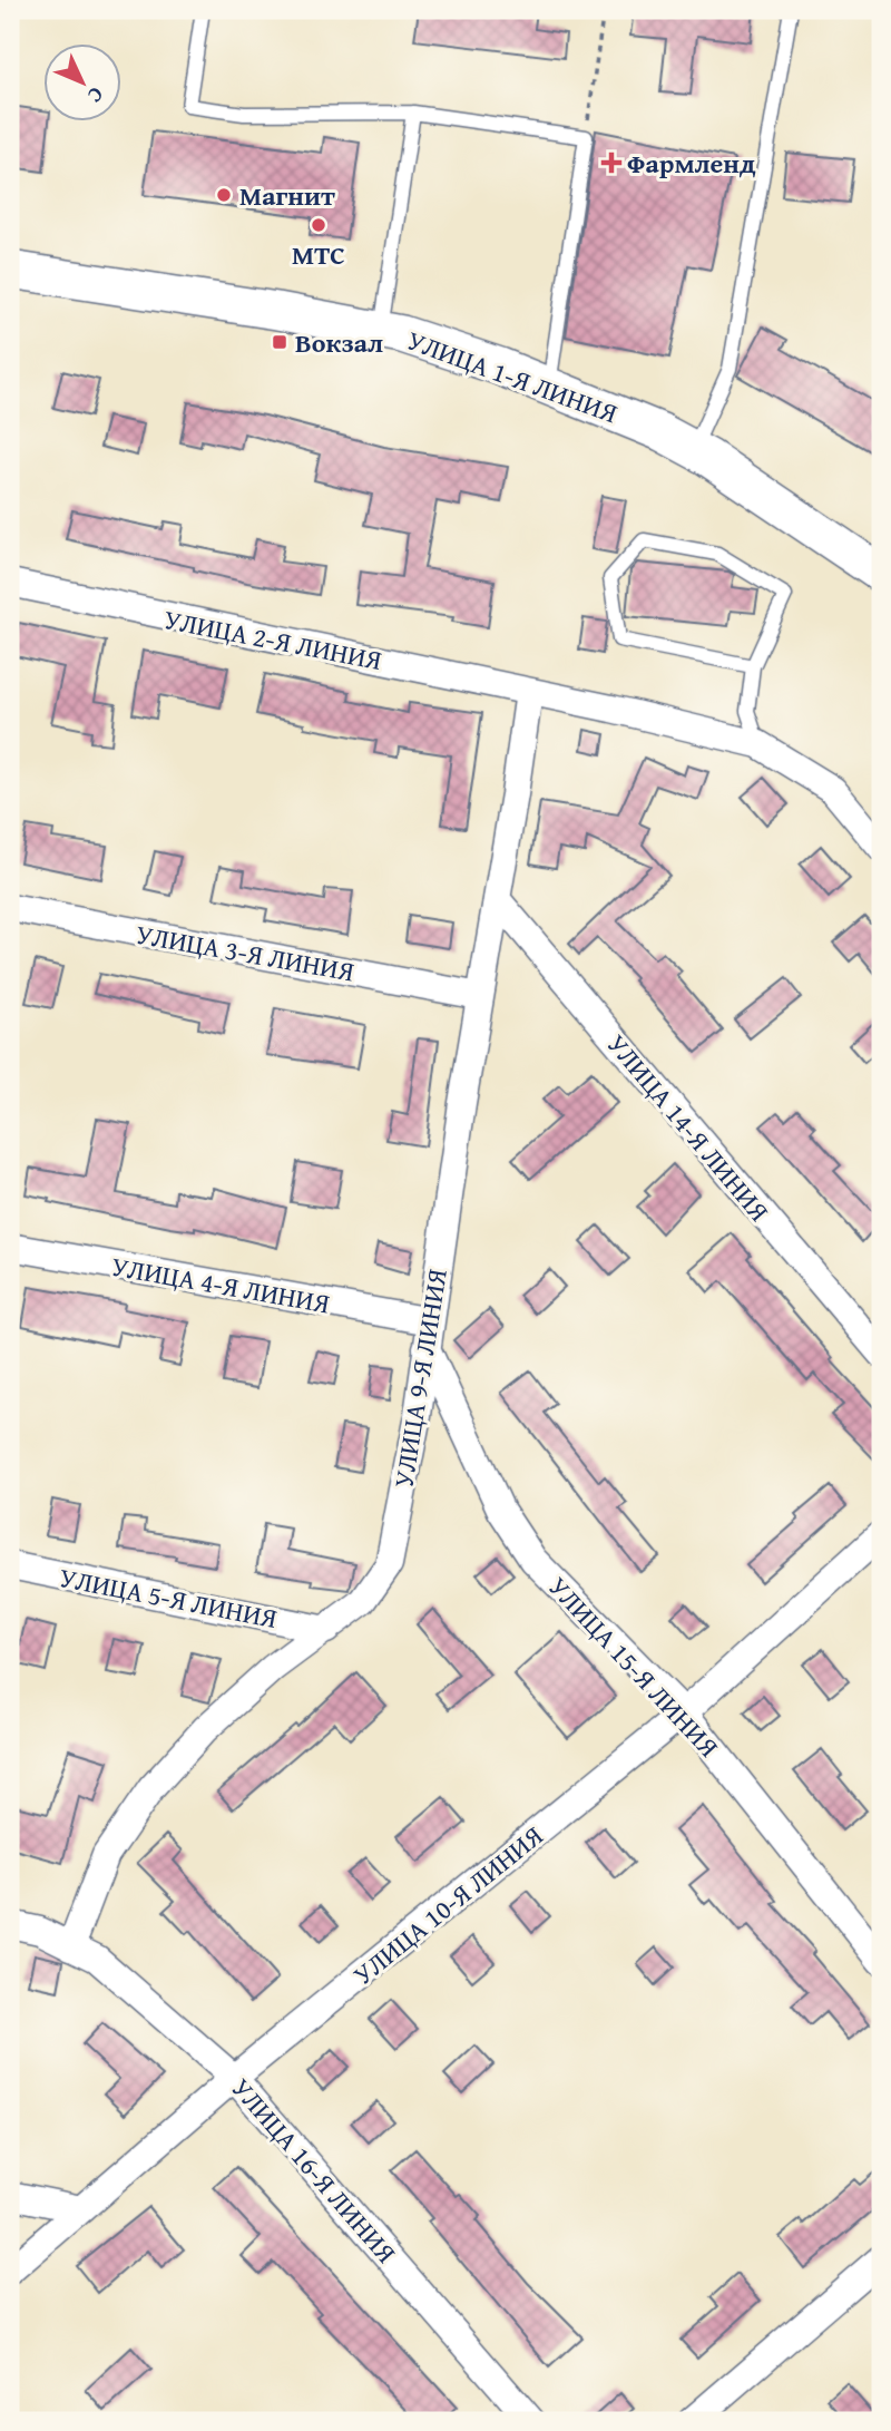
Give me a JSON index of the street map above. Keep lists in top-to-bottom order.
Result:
{
  "streets": {
    "main road": ["УЛИЦА 1-Я ЛИНИЯ"],
    "street": [
      "УЛИЦА 2-Я ЛИНИЯ",
      "УЛИЦА 3-Я ЛИНИЯ",
      "УЛИЦА 14-Я ЛИНИЯ",
      "УЛИЦА 4-Я ЛИНИЯ",
      "УЛИЦА 9-Я ЛИНИЯ",
      "УЛИЦА 5-Я ЛИНИЯ",
      "УЛИЦА 15-Я ЛИНИЯ",
      "УЛИЦА 10-Я ЛИНИЯ",
      "УЛИЦА 16-Я ЛИНИЯ"
    ]
  },
  "crossings": [
    ["УЛИЦА 2-Я ЛИНИЯ", "УЛИЦА 9-Я ЛИНИЯ"],
    ["УЛИЦА 3-Я ЛИНИЯ", "УЛИЦА 9-Я ЛИНИЯ"],
    ["УЛИЦА 14-Я ЛИНИЯ", "УЛИЦА 9-Я ЛИНИЯ"],
    ["УЛИЦА 4-Я ЛИНИЯ", "УЛИЦА 9-Я ЛИНИЯ"],
    ["УЛИЦА 4-Я ЛИНИЯ", "УЛИЦА 15-Я ЛИНИЯ"],
    ["УЛИЦА 9-Я ЛИНИЯ", "УЛИЦА 5-Я ЛИНИЯ"],
    ["УЛИЦА 9-Я ЛИНИЯ", "УЛИЦА 15-Я ЛИНИЯ"],
    ["УЛИЦА 9-Я ЛИНИЯ", "УЛИЦА 16-Я ЛИНИЯ"],
    ["УЛИЦА 15-Я ЛИНИЯ", "УЛИЦА 10-Я ЛИНИЯ"],
    ["УЛИЦА 10-Я ЛИНИЯ", "УЛИЦА 16-Я ЛИНИЯ"]
  ],
  "places": {
    "health": ["Фармленд"],
    "other": ["Магнит", "МТС"],
    "transit": ["Вокзал"]
  },
  "north": "bottom right"
}
